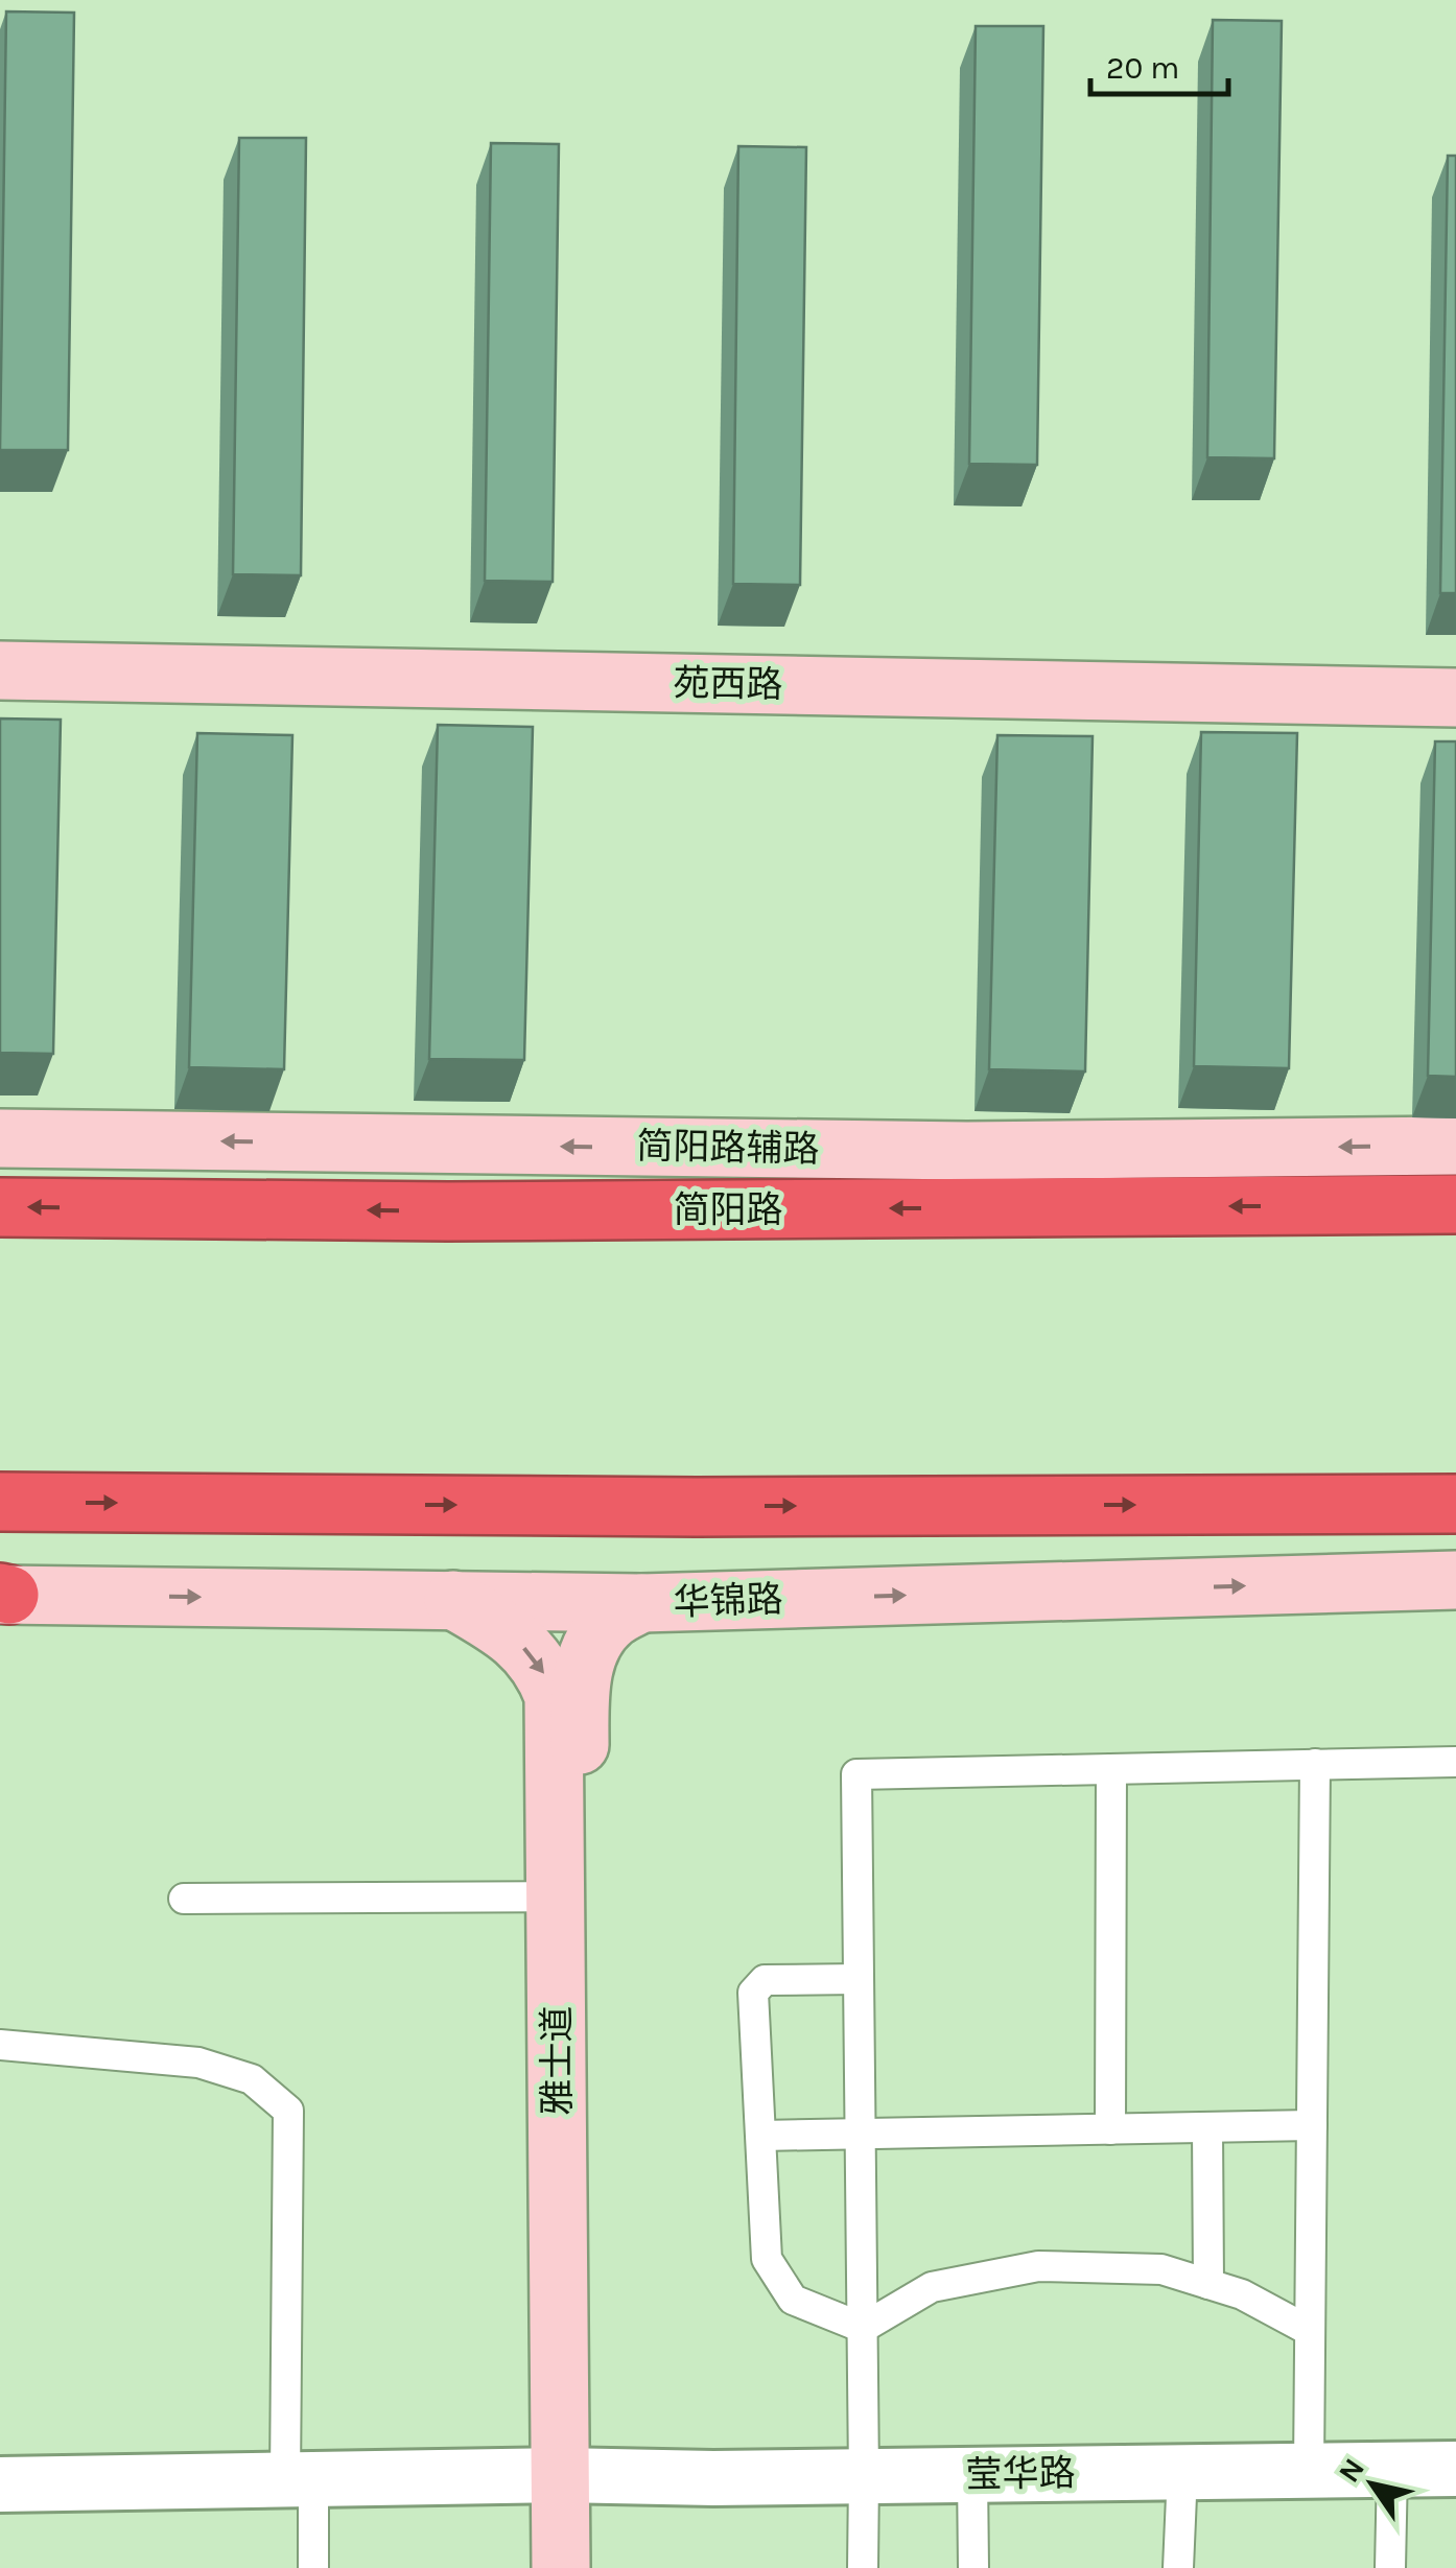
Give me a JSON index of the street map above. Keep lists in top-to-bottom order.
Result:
{
  "streets": {
    "highway": ["简阳路"],
    "street": [
      "苑西路",
      "简阳路辅路",
      "华锦路",
      "雅士道",
      "莹华路"
    ]
  },
  "crossings": [
    ["华锦路", "雅士道"],
    ["雅士道", "莹华路"]
  ],
  "one_way": ["华锦路"],
  "scale_bar": "20 m",
  "north": "top left"
}
